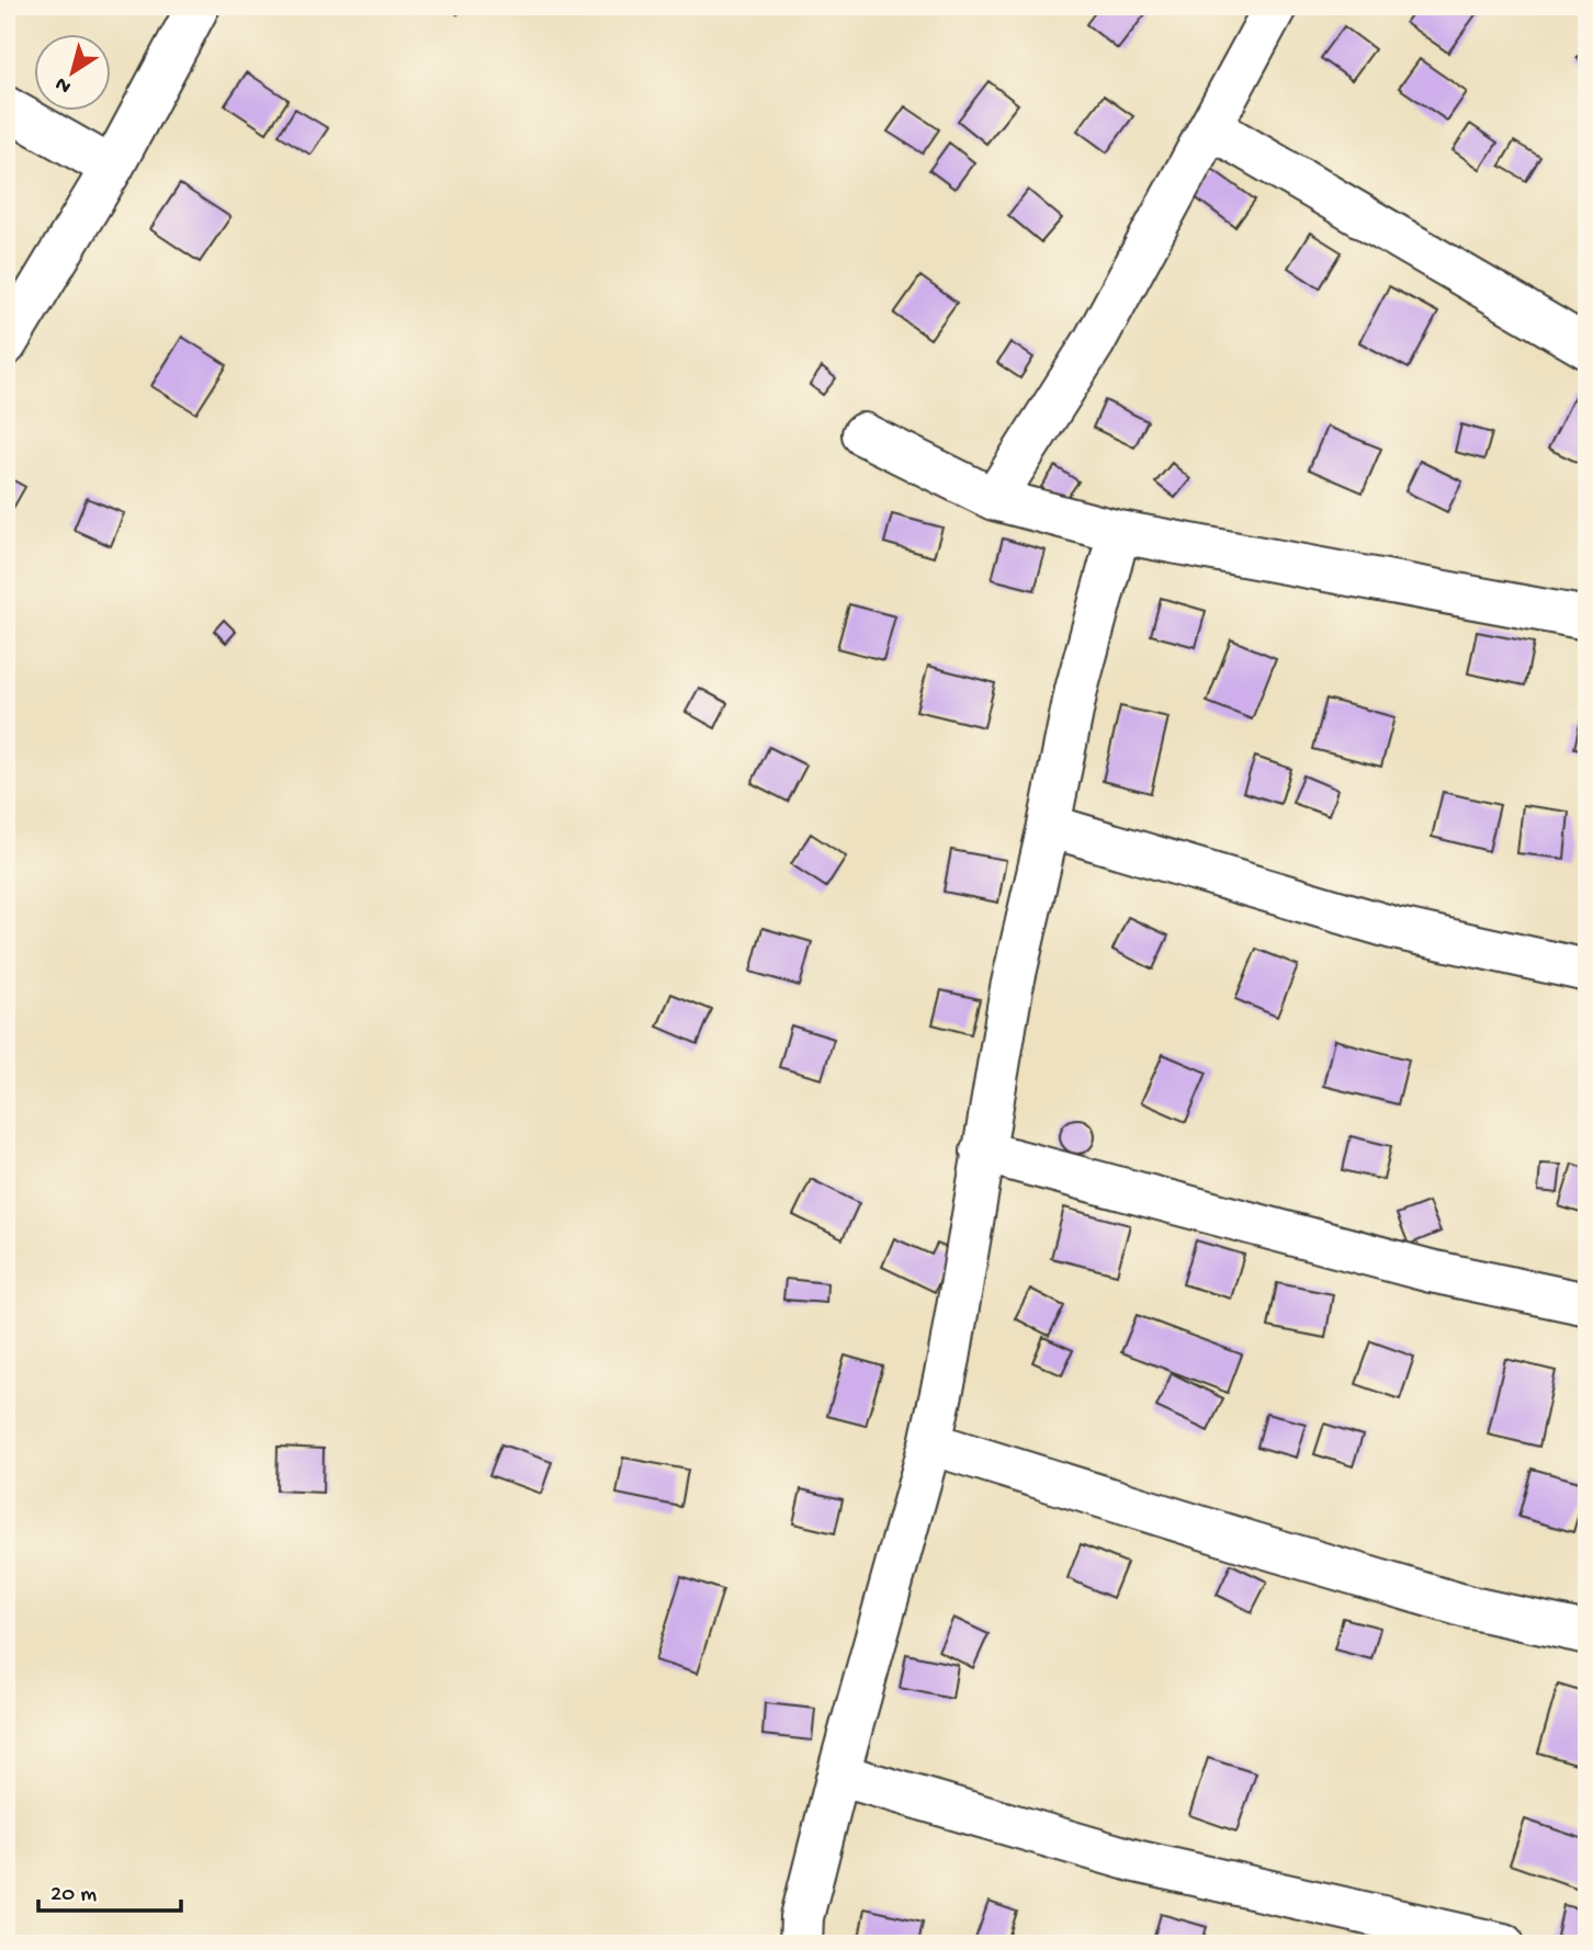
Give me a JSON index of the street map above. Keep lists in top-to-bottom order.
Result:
{
  "scale_bar": "20 m",
  "north": "bottom left"
}
